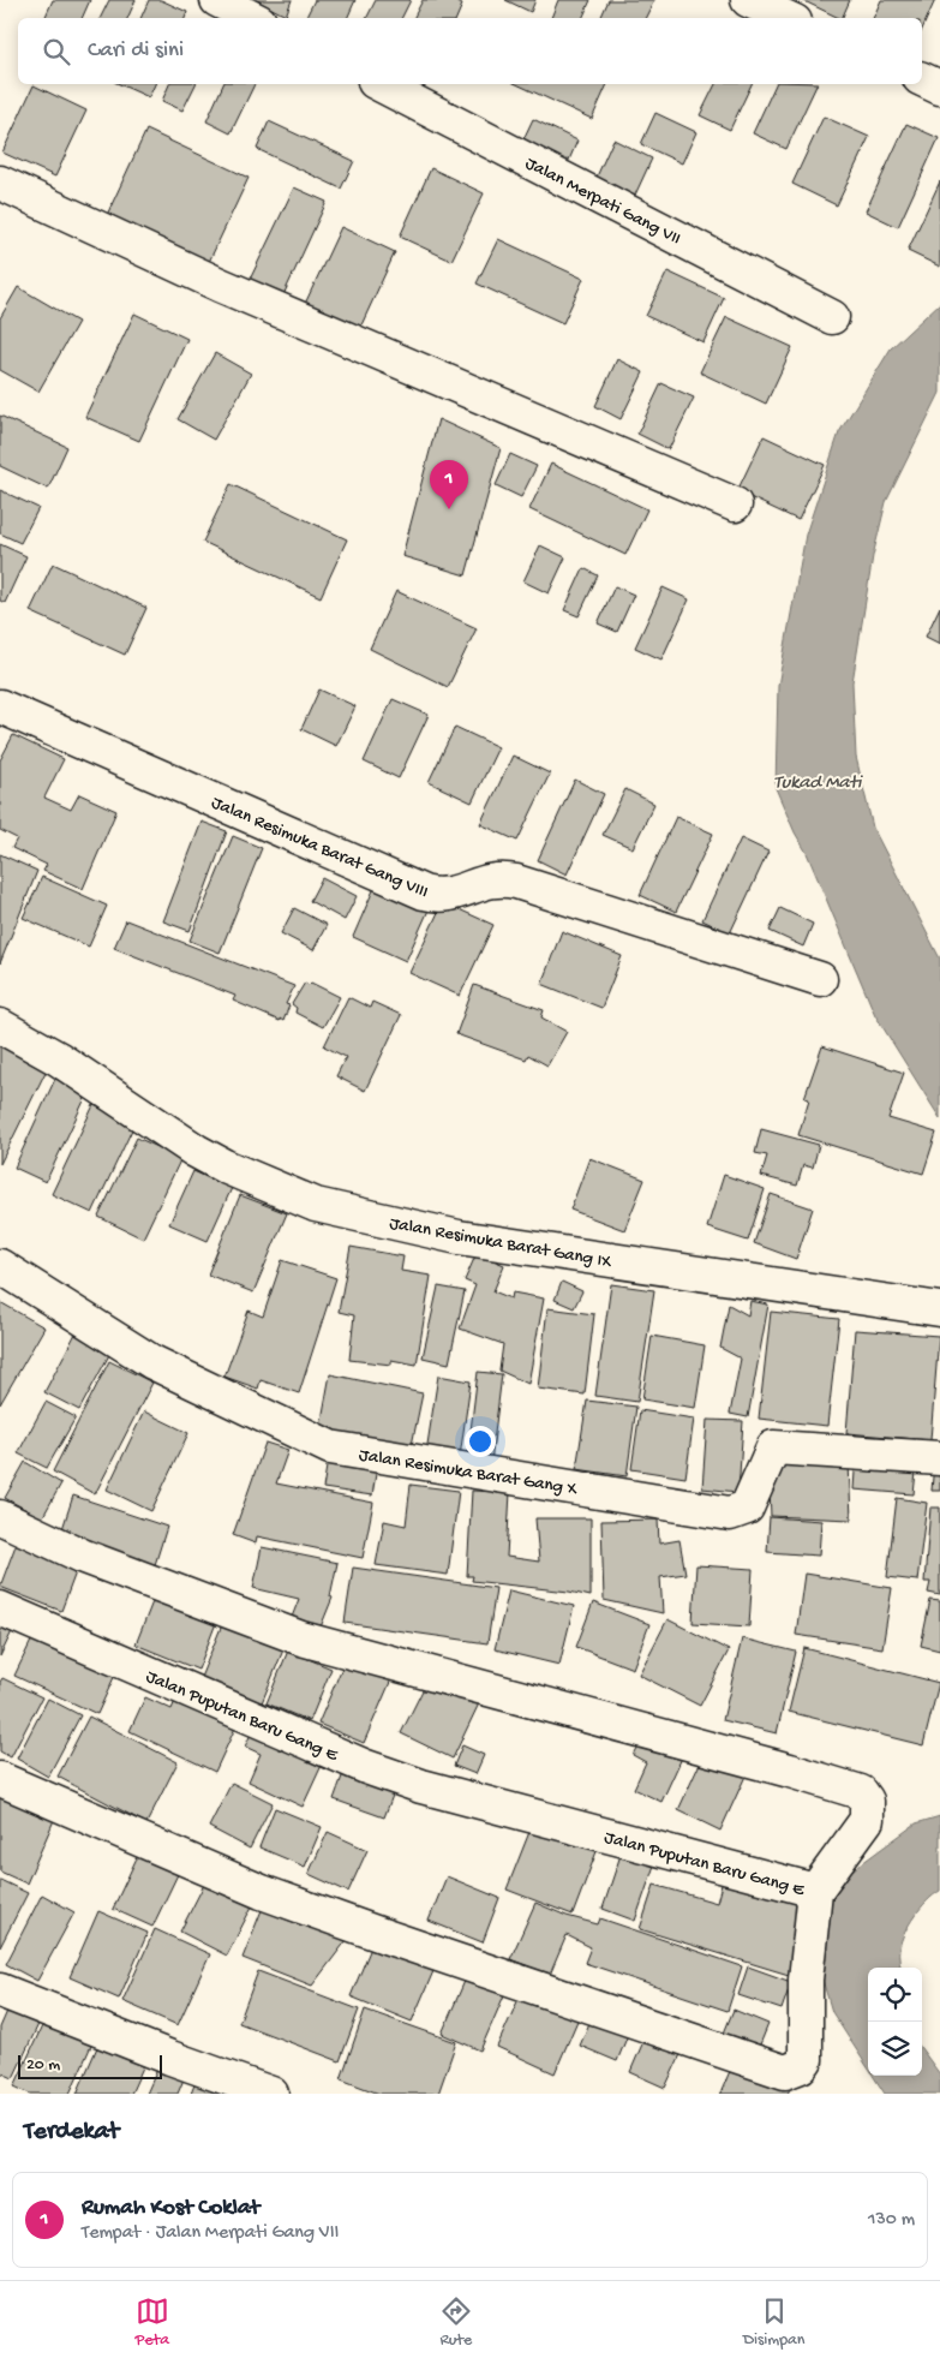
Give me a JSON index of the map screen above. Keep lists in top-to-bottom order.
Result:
{
  "streets": {
    "street": [
      "Jalan Merpati Gang VII",
      "Jalan Resimuka Barat Gang VIII",
      "Jalan Resimuka Barat Gang IX",
      "Jalan Resimuka Barat Gang X",
      "Jalan Puputan Baru Gang E"
    ]
  },
  "water": ["Tukad Mati"],
  "scale_bar": "20 m",
  "page": {
    "search": "Cari di sini",
    "pins": "1",
    "scale": "20 m",
    "heading": "Terdekat",
    "list": [
      {
        "mark": "1",
        "name": "Rumah Kost Coklat",
        "note": "Tempat · Jalan Merpati Gang VII",
        "value": "130 m"
      }
    ],
    "nav": ["Peta", "Rute", "Disimpan"]
  }
}
